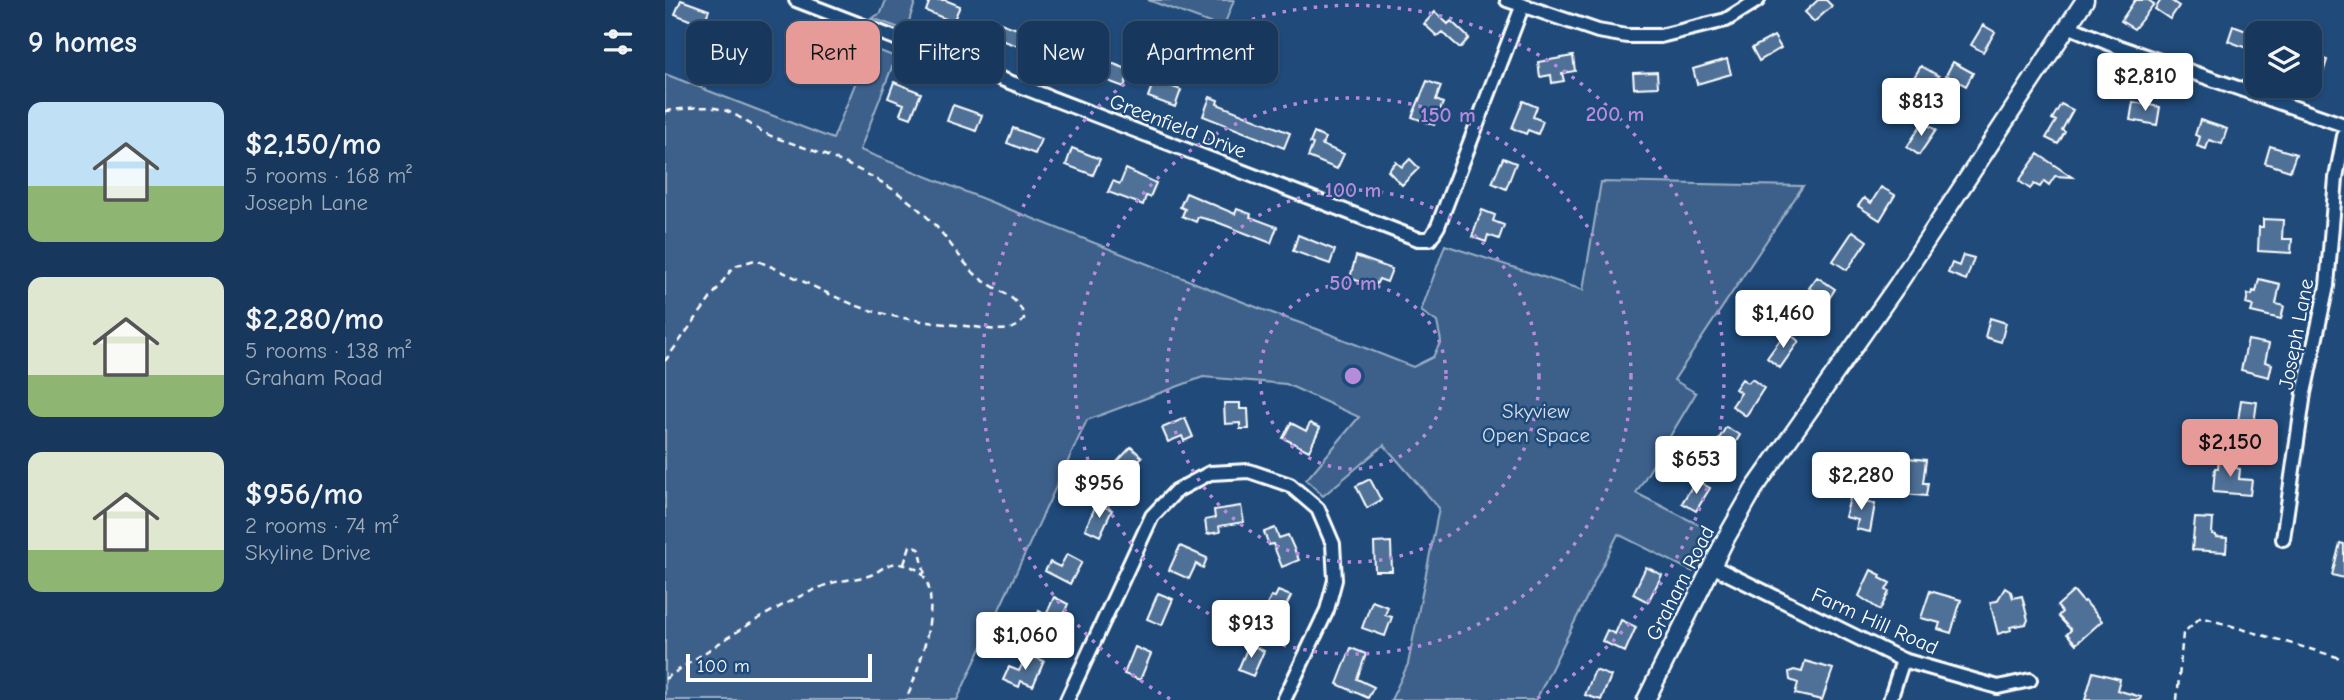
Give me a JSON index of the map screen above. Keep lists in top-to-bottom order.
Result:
{
  "streets": {
    "street": [
      "Greenfield Drive",
      "Joseph Lane",
      "Graham Road",
      "Farm Hill Road"
    ]
  },
  "crossings": [
    ["Graham Road", "Farm Hill Road"]
  ],
  "parks": ["Skyview Open Space"],
  "scale_bar": "100 m",
  "page": {
    "heading": "9 homes",
    "chip": [
      "Buy",
      "Rent",
      "Filters",
      "New",
      "Apartment"
    ],
    "price": [
      "$2,810",
      "$813",
      "$1,460",
      "$2,150",
      "$653",
      "$2,280",
      "$956",
      "$913",
      "$1,060"
    ],
    "list": [
      {
        "name": "$2,150/mo",
        "note": "5 rooms · 168 m² · Joseph Lane"
      },
      {
        "name": "$2,280/mo",
        "note": "5 rooms · 138 m² · Graham Road"
      },
      {
        "name": "$956/mo",
        "note": "2 rooms · 74 m² · Skyline Drive"
      }
    ],
    "scale": "100 m"
  },
  "rings": [
    "200 m",
    "150 m",
    "100 m",
    "50 m"
  ]
}
